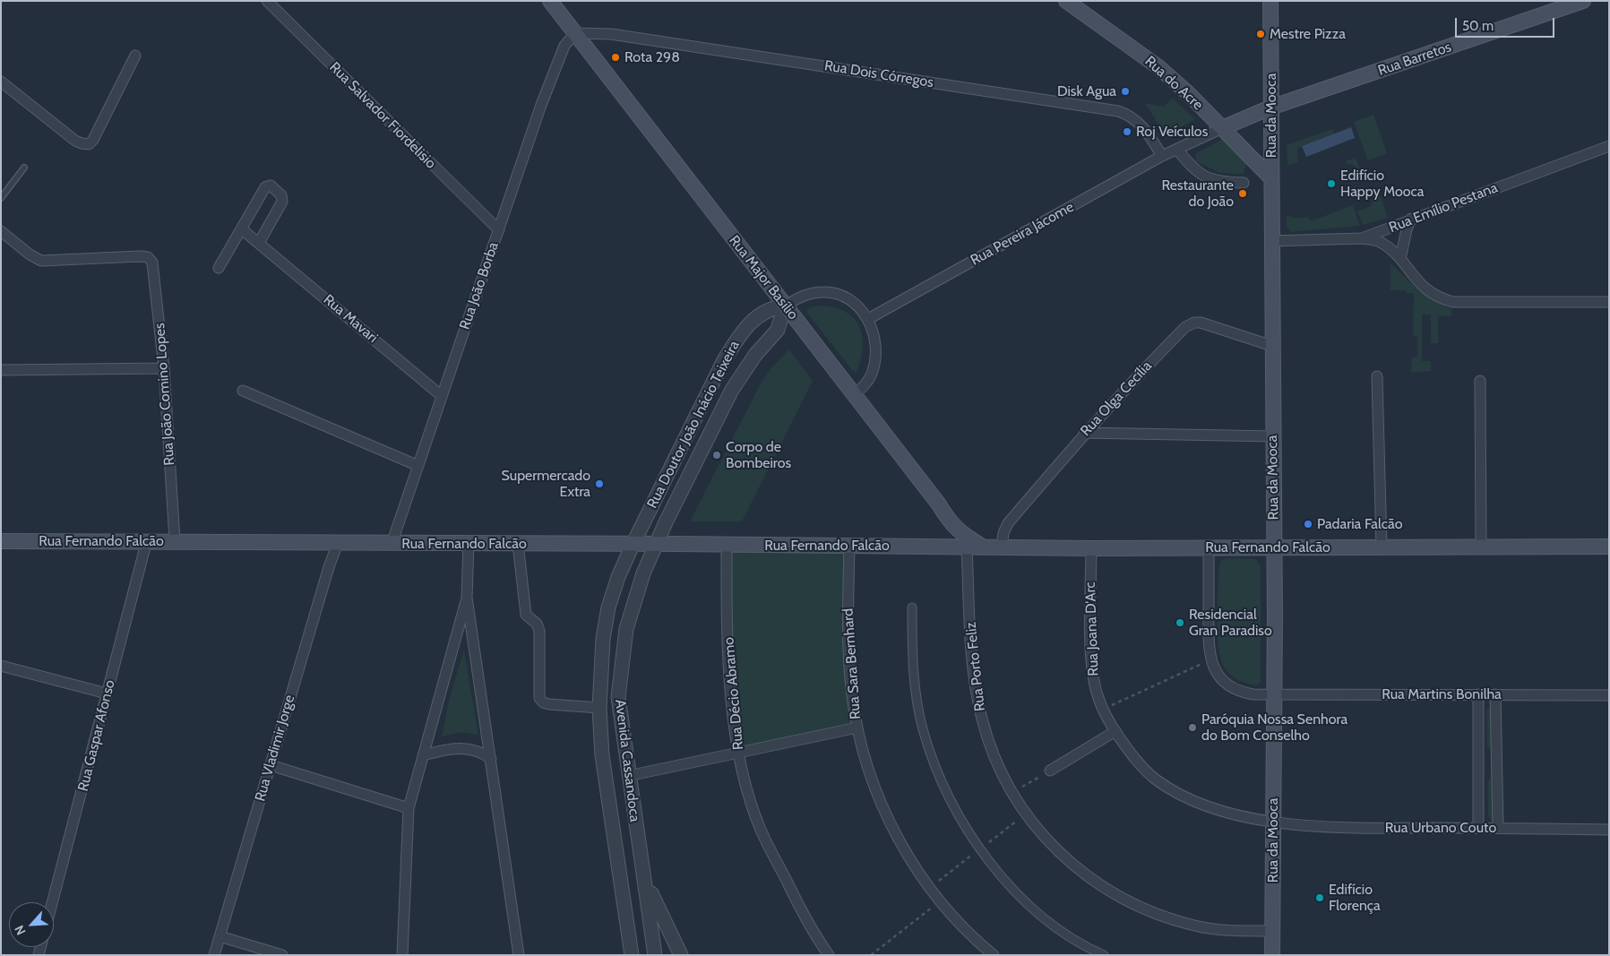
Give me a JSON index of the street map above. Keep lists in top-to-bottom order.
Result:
{
  "streets": {
    "main road": [
      "Rua Barretos",
      "Rua do Acre",
      "Rua da Mooca",
      "Rua Pereira Jácome",
      "Rua Major Basílio",
      "Rua Fernando Falcão"
    ],
    "street": [
      "Rua Dois Córregos",
      "Rua Salvador Fiordelisio",
      "Rua Emílio Pestana",
      "Rua João Borba",
      "Rua Mavari",
      "Rua João Comino Lopes",
      "Rua Olga Cecília",
      "Rua Doutor João Inácio Teixeira",
      "Rua Joana D'Arc",
      "Rua Sara Bernhard",
      "Rua Porto Feliz",
      "Rua Décio Abramo",
      "Rua Martins Bonilha",
      "Rua Gaspar Afonso",
      "Rua Vladimir Jorge",
      "Avenida Cassandoca",
      "Rua Urbano Couto"
    ]
  },
  "crossings": [
    ["Rua Barretos", "Rua da Mooca"],
    ["Rua Barretos", "Rua Pereira Jácome"],
    ["Rua Dois Córregos", "Rua Pereira Jácome"],
    ["Rua Dois Córregos", "Rua Major Basílio"],
    ["Rua Dois Córregos", "Rua João Borba"],
    ["Rua do Acre", "Rua da Mooca"],
    ["Rua do Acre", "Rua Pereira Jácome"],
    ["Rua Salvador Fiordelisio", "Rua João Borba"],
    ["Rua da Mooca", "Rua Emílio Pestana"],
    ["Rua da Mooca", "Rua Pereira Jácome"],
    ["Rua da Mooca", "Rua Olga Cecília"],
    ["Rua da Mooca", "Rua Fernando Falcão"],
    ["Rua da Mooca", "Rua Joana D'Arc"],
    ["Rua da Mooca", "Rua Porto Feliz"],
    ["Rua da Mooca", "Rua Martins Bonilha"],
    ["Rua da Mooca", "Rua Urbano Couto"],
    ["Rua Major Basílio", "Rua João Borba"],
    ["Rua Major Basílio", "Rua Doutor João Inácio Teixeira"],
    ["Rua Major Basílio", "Rua Fernando Falcão"],
    ["Rua João Borba", "Rua Mavari"],
    ["Rua João Borba", "Rua Fernando Falcão"],
    ["Rua João Comino Lopes", "Rua Fernando Falcão"],
    ["Rua Olga Cecília", "Rua Fernando Falcão"],
    ["Rua Doutor João Inácio Teixeira", "Rua Fernando Falcão"],
    ["Rua Doutor João Inácio Teixeira", "Avenida Cassandoca"],
    ["Rua Fernando Falcão", "Rua Joana D'Arc"],
    ["Rua Fernando Falcão", "Rua Sara Bernhard"],
    ["Rua Fernando Falcão", "Rua Porto Feliz"],
    ["Rua Fernando Falcão", "Rua Décio Abramo"],
    ["Rua Fernando Falcão", "Rua Gaspar Afonso"],
    ["Rua Fernando Falcão", "Rua Vladimir Jorge"],
    ["Rua Fernando Falcão", "Avenida Cassandoca"],
    ["Rua Joana D'Arc", "Rua Urbano Couto"]
  ],
  "places": [
    "Mestre Pizza",
    "Rota 298",
    "Disk Agua",
    "Roj Veículos",
    "Edifício Happy Mooca",
    "Restaurante do João",
    "Corpo de Bombeiros",
    "Supermercado Extra",
    "Padaria Falcão",
    "Residencial Gran Paradiso",
    "Paróquia Nossa Senhora do Bom Conselho",
    "Edifício Florença"
  ],
  "scale_bar": "50 m",
  "north": "bottom left"
}
